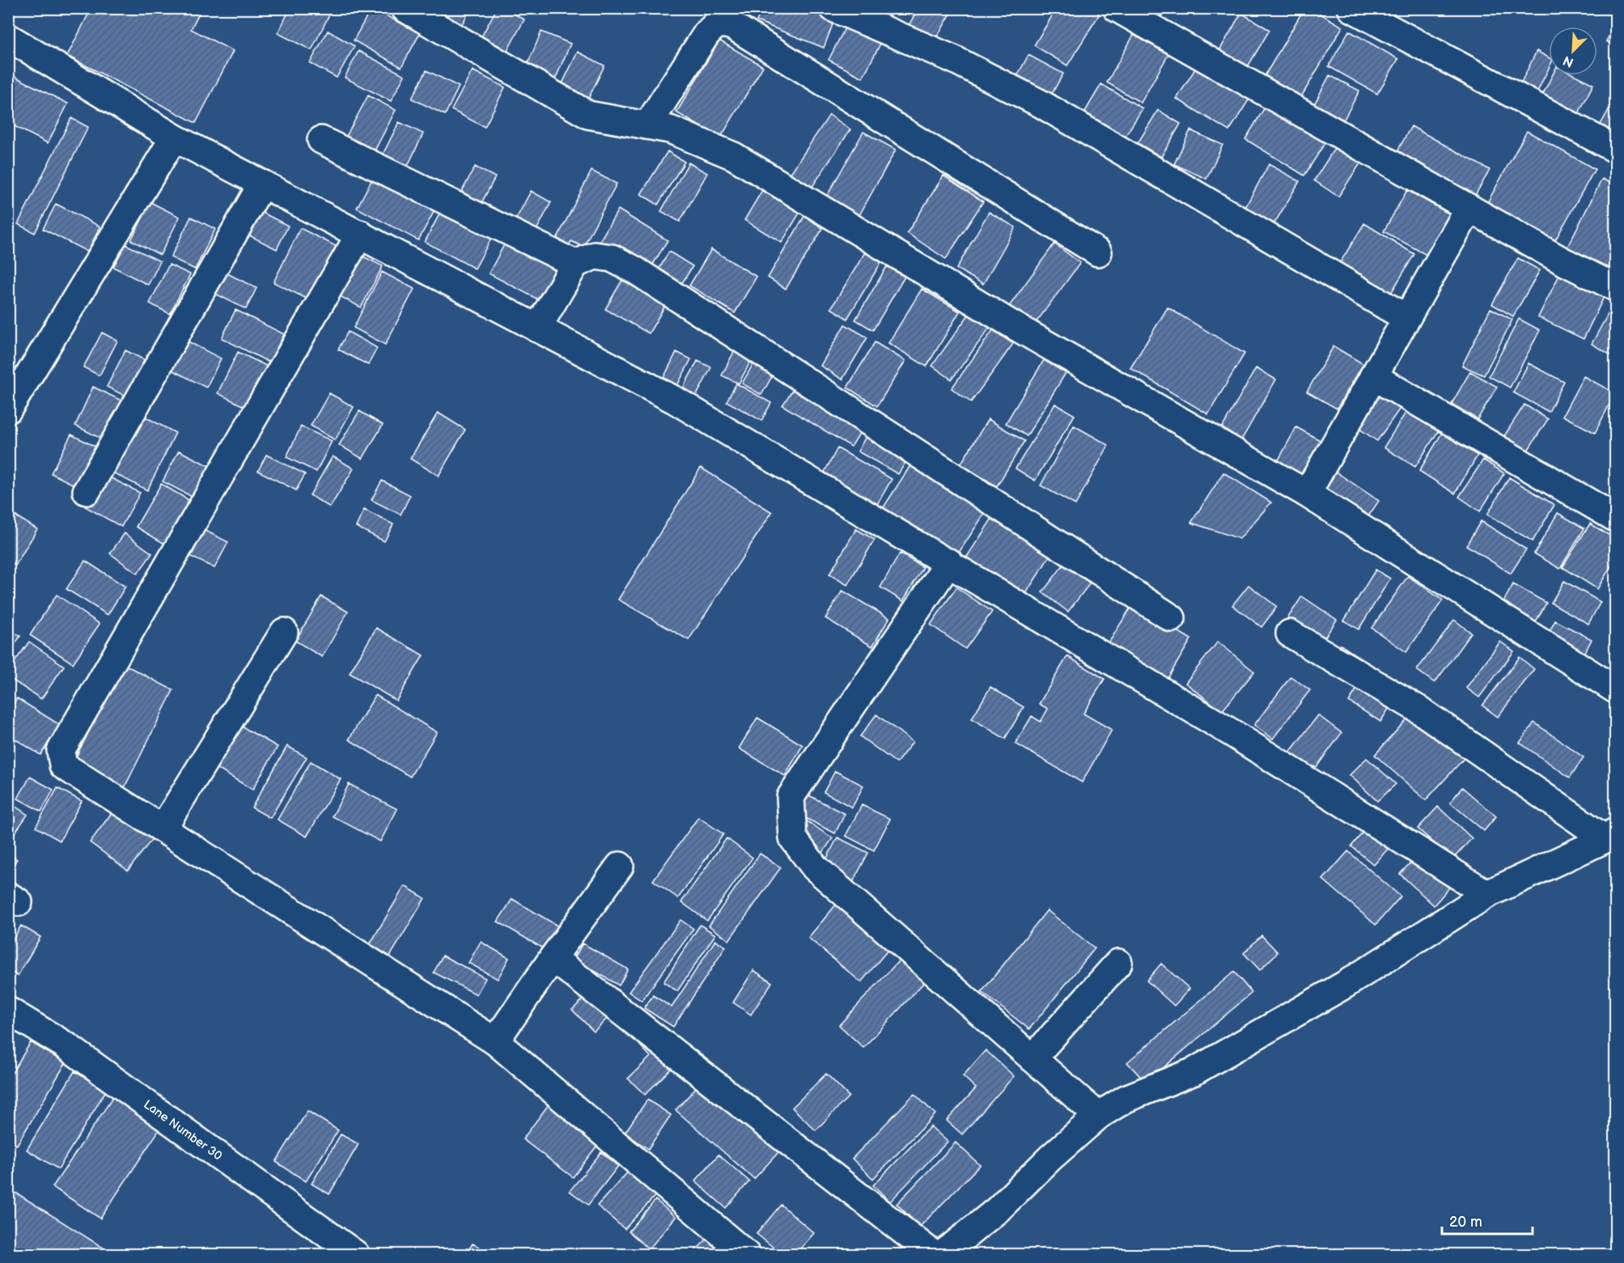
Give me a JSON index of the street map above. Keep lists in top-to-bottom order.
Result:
{
  "streets": {
    "street": ["Lane Number 30"]
  },
  "scale_bar": "20 m",
  "north": "bottom left"
}
